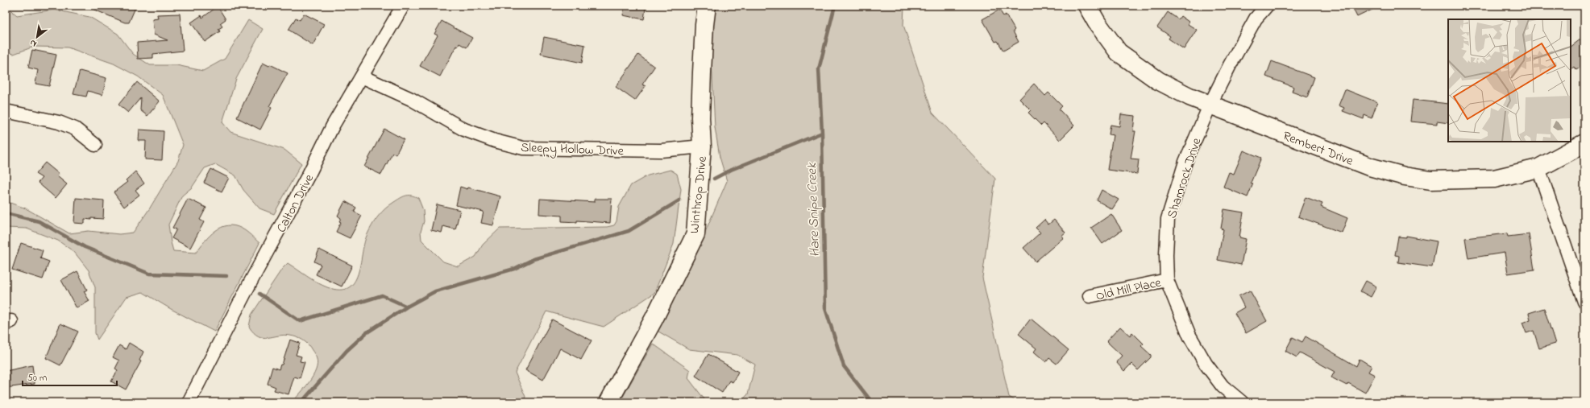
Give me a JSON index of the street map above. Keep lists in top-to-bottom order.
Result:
{
  "streets": {
    "street": [
      "Rembert Drive",
      "Sleepy Hollow Drive",
      "Shamrock Drive",
      "Winthrop Drive",
      "Calton Drive",
      "Old Mill Place"
    ]
  },
  "crossings": [
    ["Rembert Drive", "Shamrock Drive"],
    ["Sleepy Hollow Drive", "Winthrop Drive"],
    ["Sleepy Hollow Drive", "Calton Drive"],
    ["Shamrock Drive", "Old Mill Place"]
  ],
  "water": ["Hare Snipe Creek"],
  "scale_bar": "50 m",
  "north": "bottom left"
}
